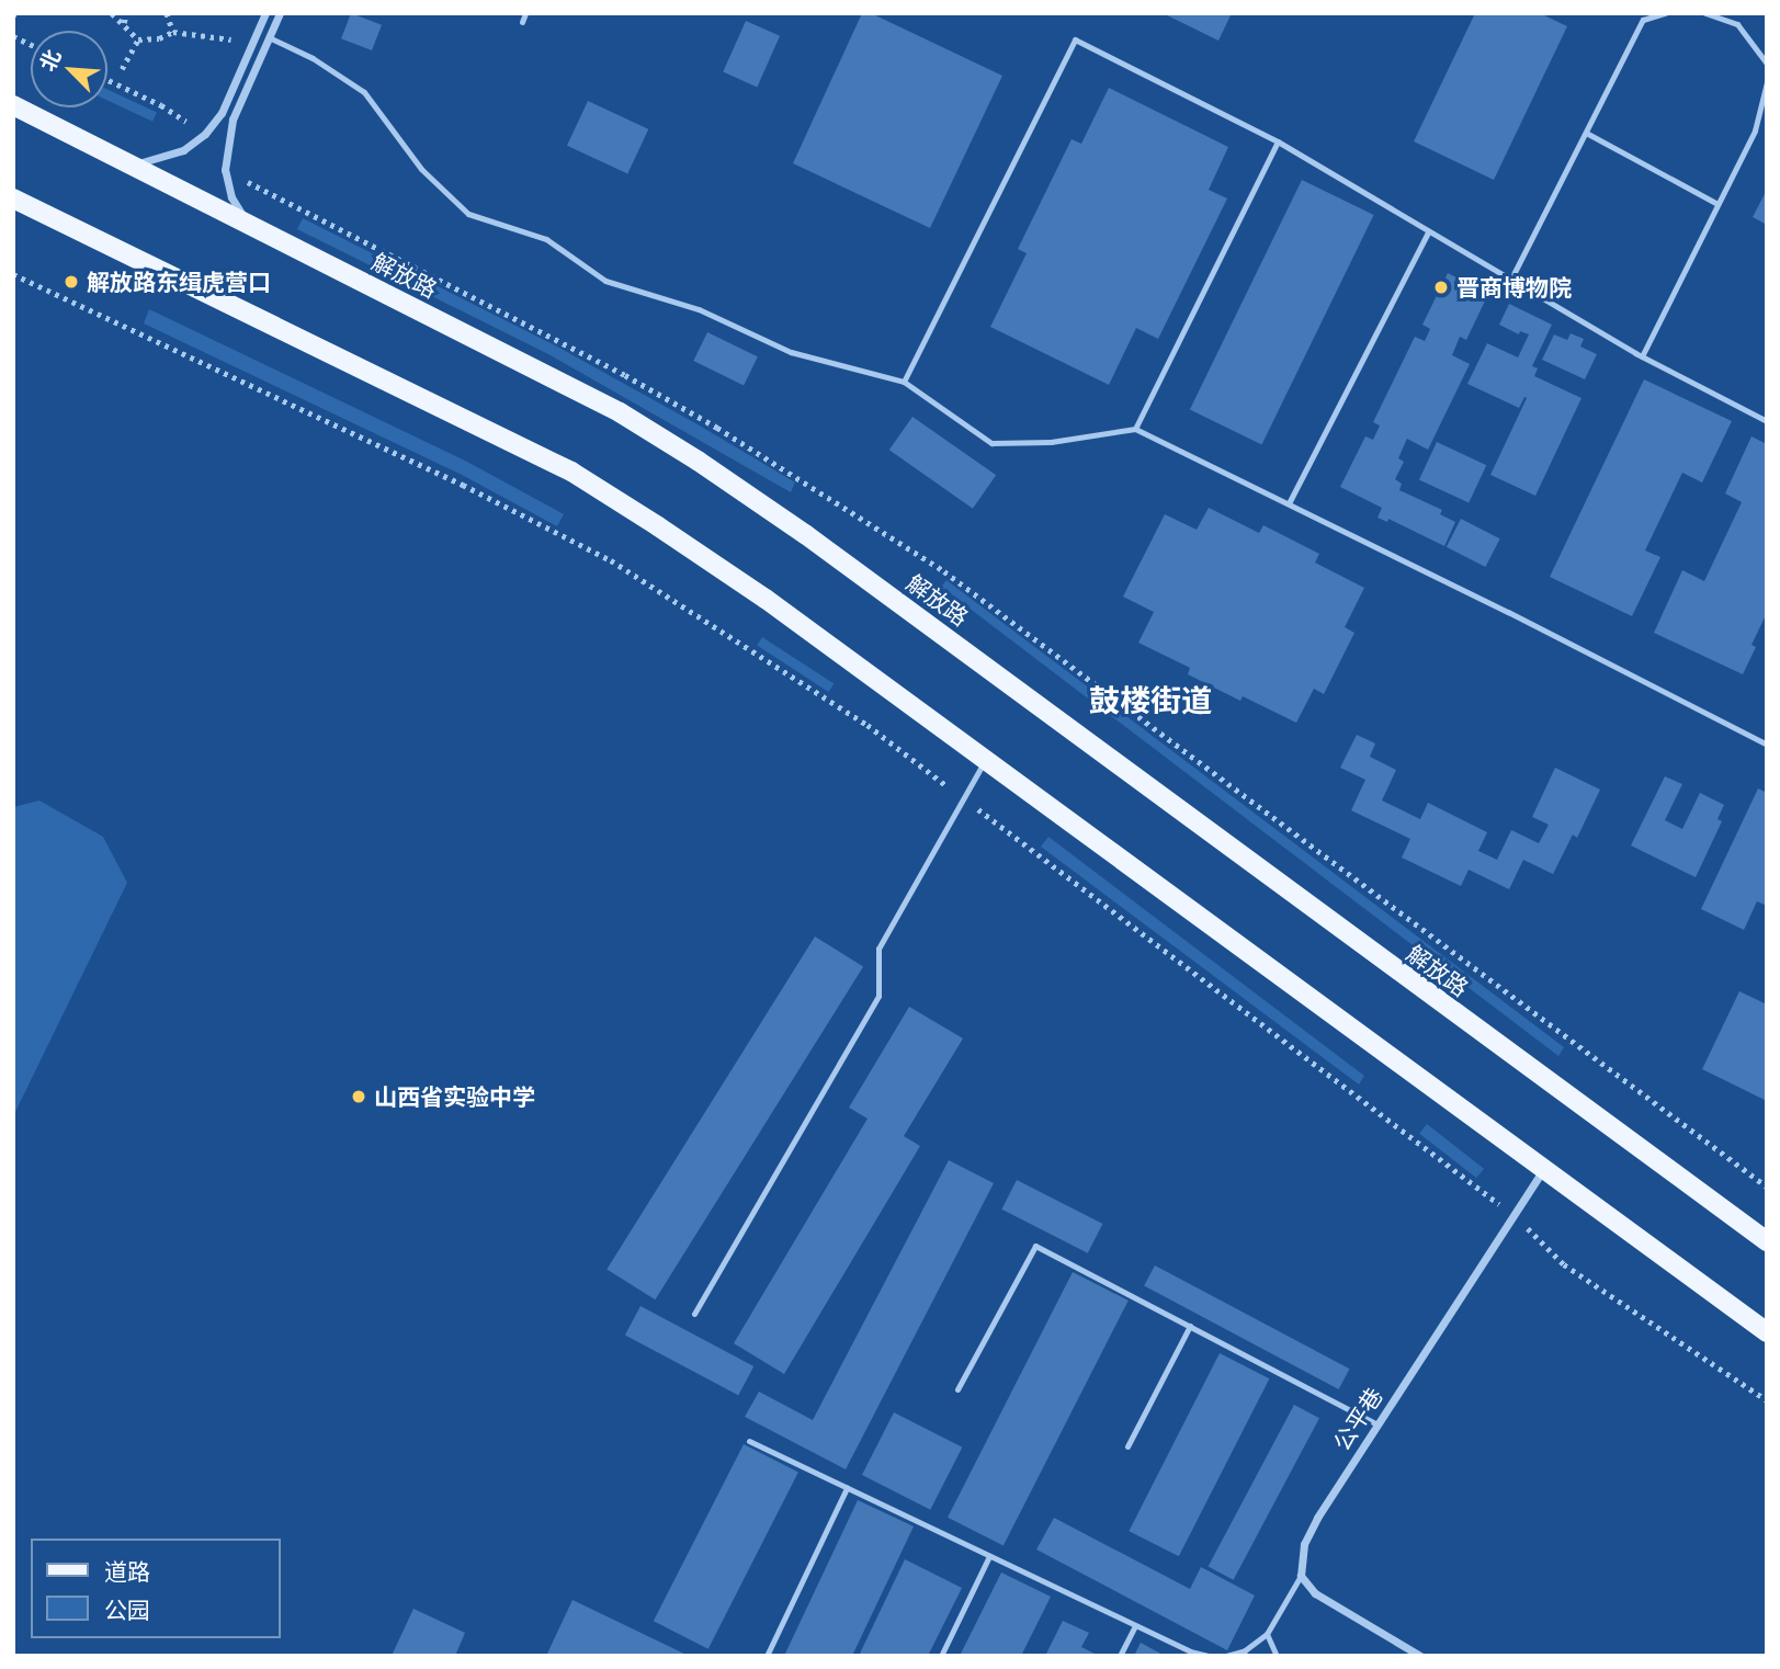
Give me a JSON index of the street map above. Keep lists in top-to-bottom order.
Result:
{
  "streets": {
    "main road": ["解放路"],
    "street": ["公平巷"]
  },
  "districts": ["鼓楼街道"],
  "places": ["解放路东缉虎营口", "晋商博物院", "山西省实验中学"],
  "legend": ["道路", "公园"],
  "north": "top left"
}
